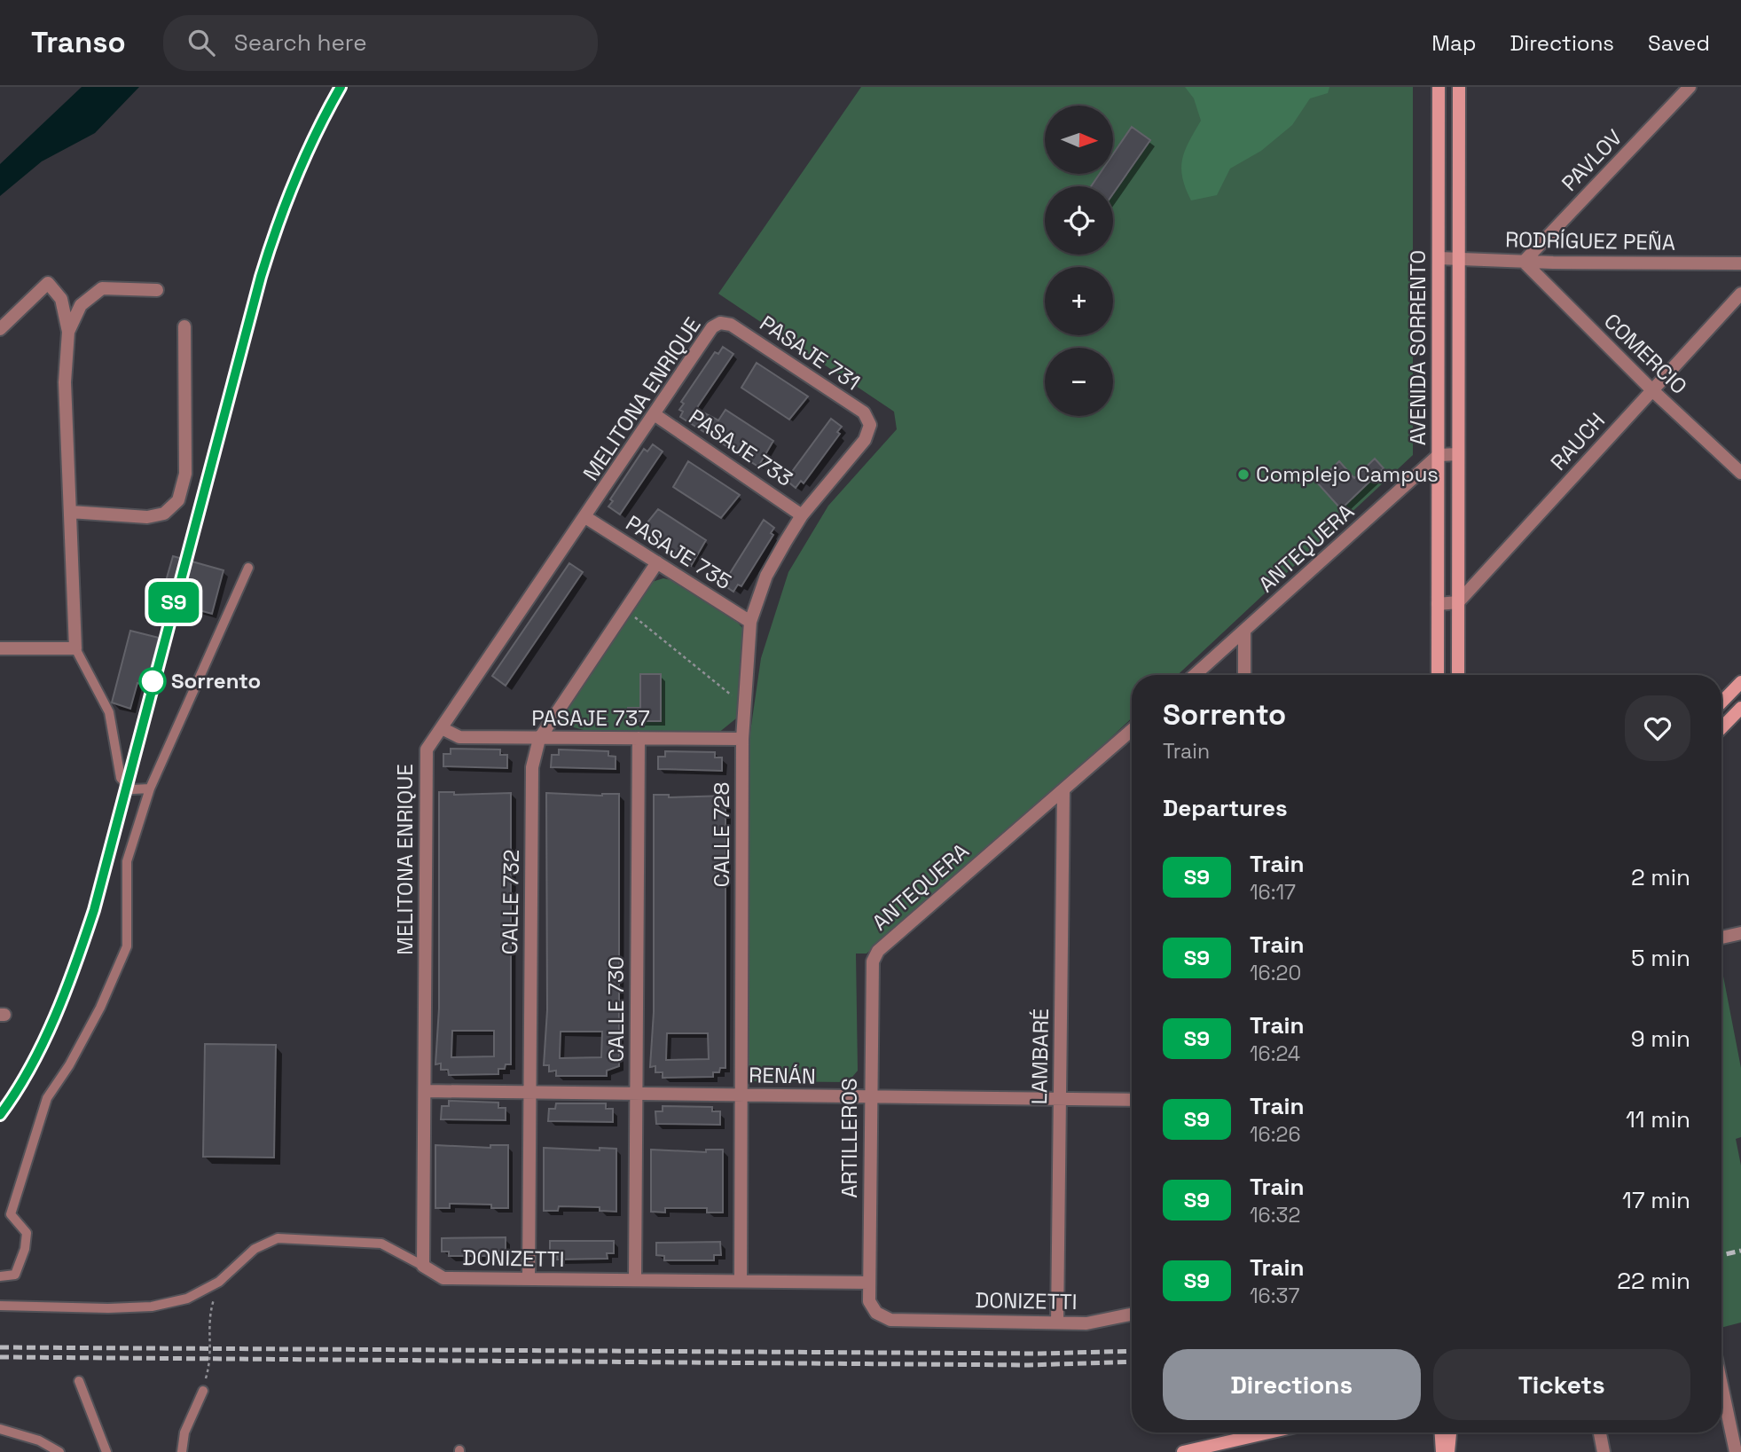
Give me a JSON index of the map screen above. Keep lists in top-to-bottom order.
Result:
{
  "streets": {
    "main road": ["AVENIDA SORRENTO"],
    "street": [
      "PAVLOV",
      "RODRÍGUEZ PEÑA",
      "PASAJE 731",
      "COMERCIO",
      "MELITONA ENRIQUE",
      "RAUCH",
      "PASAJE 733",
      "ANTEQUERA",
      "PASAJE 735",
      "PASAJE 737",
      "CALLE 728",
      "CALLE 732",
      "CALLE 730",
      "LAMBARÉ",
      "RENÁN",
      "ARTILLEROS",
      "DONIZETTI"
    ]
  },
  "crossings": [
    ["PAVLOV", "RODRÍGUEZ PEÑA"],
    ["PAVLOV", "COMERCIO"],
    ["RODRÍGUEZ PEÑA", "AVENIDA SORRENTO"],
    ["RODRÍGUEZ PEÑA", "COMERCIO"],
    ["AVENIDA SORRENTO", "RAUCH"],
    ["AVENIDA SORRENTO", "ANTEQUERA"],
    ["PASAJE 731", "MELITONA ENRIQUE"],
    ["PASAJE 731", "CALLE 728"],
    ["COMERCIO", "RAUCH"],
    ["MELITONA ENRIQUE", "PASAJE 733"],
    ["MELITONA ENRIQUE", "PASAJE 735"],
    ["MELITONA ENRIQUE", "PASAJE 737"],
    ["MELITONA ENRIQUE", "RENÁN"],
    ["MELITONA ENRIQUE", "DONIZETTI"],
    ["PASAJE 733", "CALLE 728"],
    ["ANTEQUERA", "LAMBARÉ"],
    ["ANTEQUERA", "ARTILLEROS"],
    ["PASAJE 735", "CALLE 728"],
    ["PASAJE 735", "CALLE 732"],
    ["PASAJE 737", "CALLE 728"],
    ["PASAJE 737", "CALLE 732"],
    ["PASAJE 737", "CALLE 730"],
    ["CALLE 728", "RENÁN"],
    ["CALLE 728", "DONIZETTI"],
    ["CALLE 732", "RENÁN"],
    ["CALLE 732", "DONIZETTI"],
    ["CALLE 730", "RENÁN"],
    ["CALLE 730", "DONIZETTI"],
    ["LAMBARÉ", "RENÁN"],
    ["LAMBARÉ", "DONIZETTI"],
    ["RENÁN", "ARTILLEROS"],
    ["ARTILLEROS", "DONIZETTI"]
  ],
  "places": ["Complejo Campus", "Sorrento"],
  "north": "right",
  "page": {
    "header": "Transo",
    "search": "Search here",
    "nav": ["Map", "Directions", "Saved"],
    "on_map": "S9",
    "map_buttons": ["+", "−"],
    "heading": [
      ["Sorrento", "Train"],
      "Departures"
    ],
    "list": [
      {
        "mark": "S9",
        "name": "Train",
        "note": "16:17",
        "value": "2 min"
      },
      {
        "mark": "S9",
        "name": "Train",
        "note": "16:20",
        "value": "5 min"
      },
      {
        "mark": "S9",
        "name": "Train",
        "note": "16:24",
        "value": "9 min"
      },
      {
        "mark": "S9",
        "name": "Train",
        "note": "16:26",
        "value": "11 min"
      },
      {
        "mark": "S9",
        "name": "Train",
        "note": "16:32",
        "value": "17 min"
      },
      {
        "mark": "S9",
        "name": "Train",
        "note": "16:37",
        "value": "22 min"
      }
    ],
    "buttons": ["Directions", "Tickets"]
  }
}
